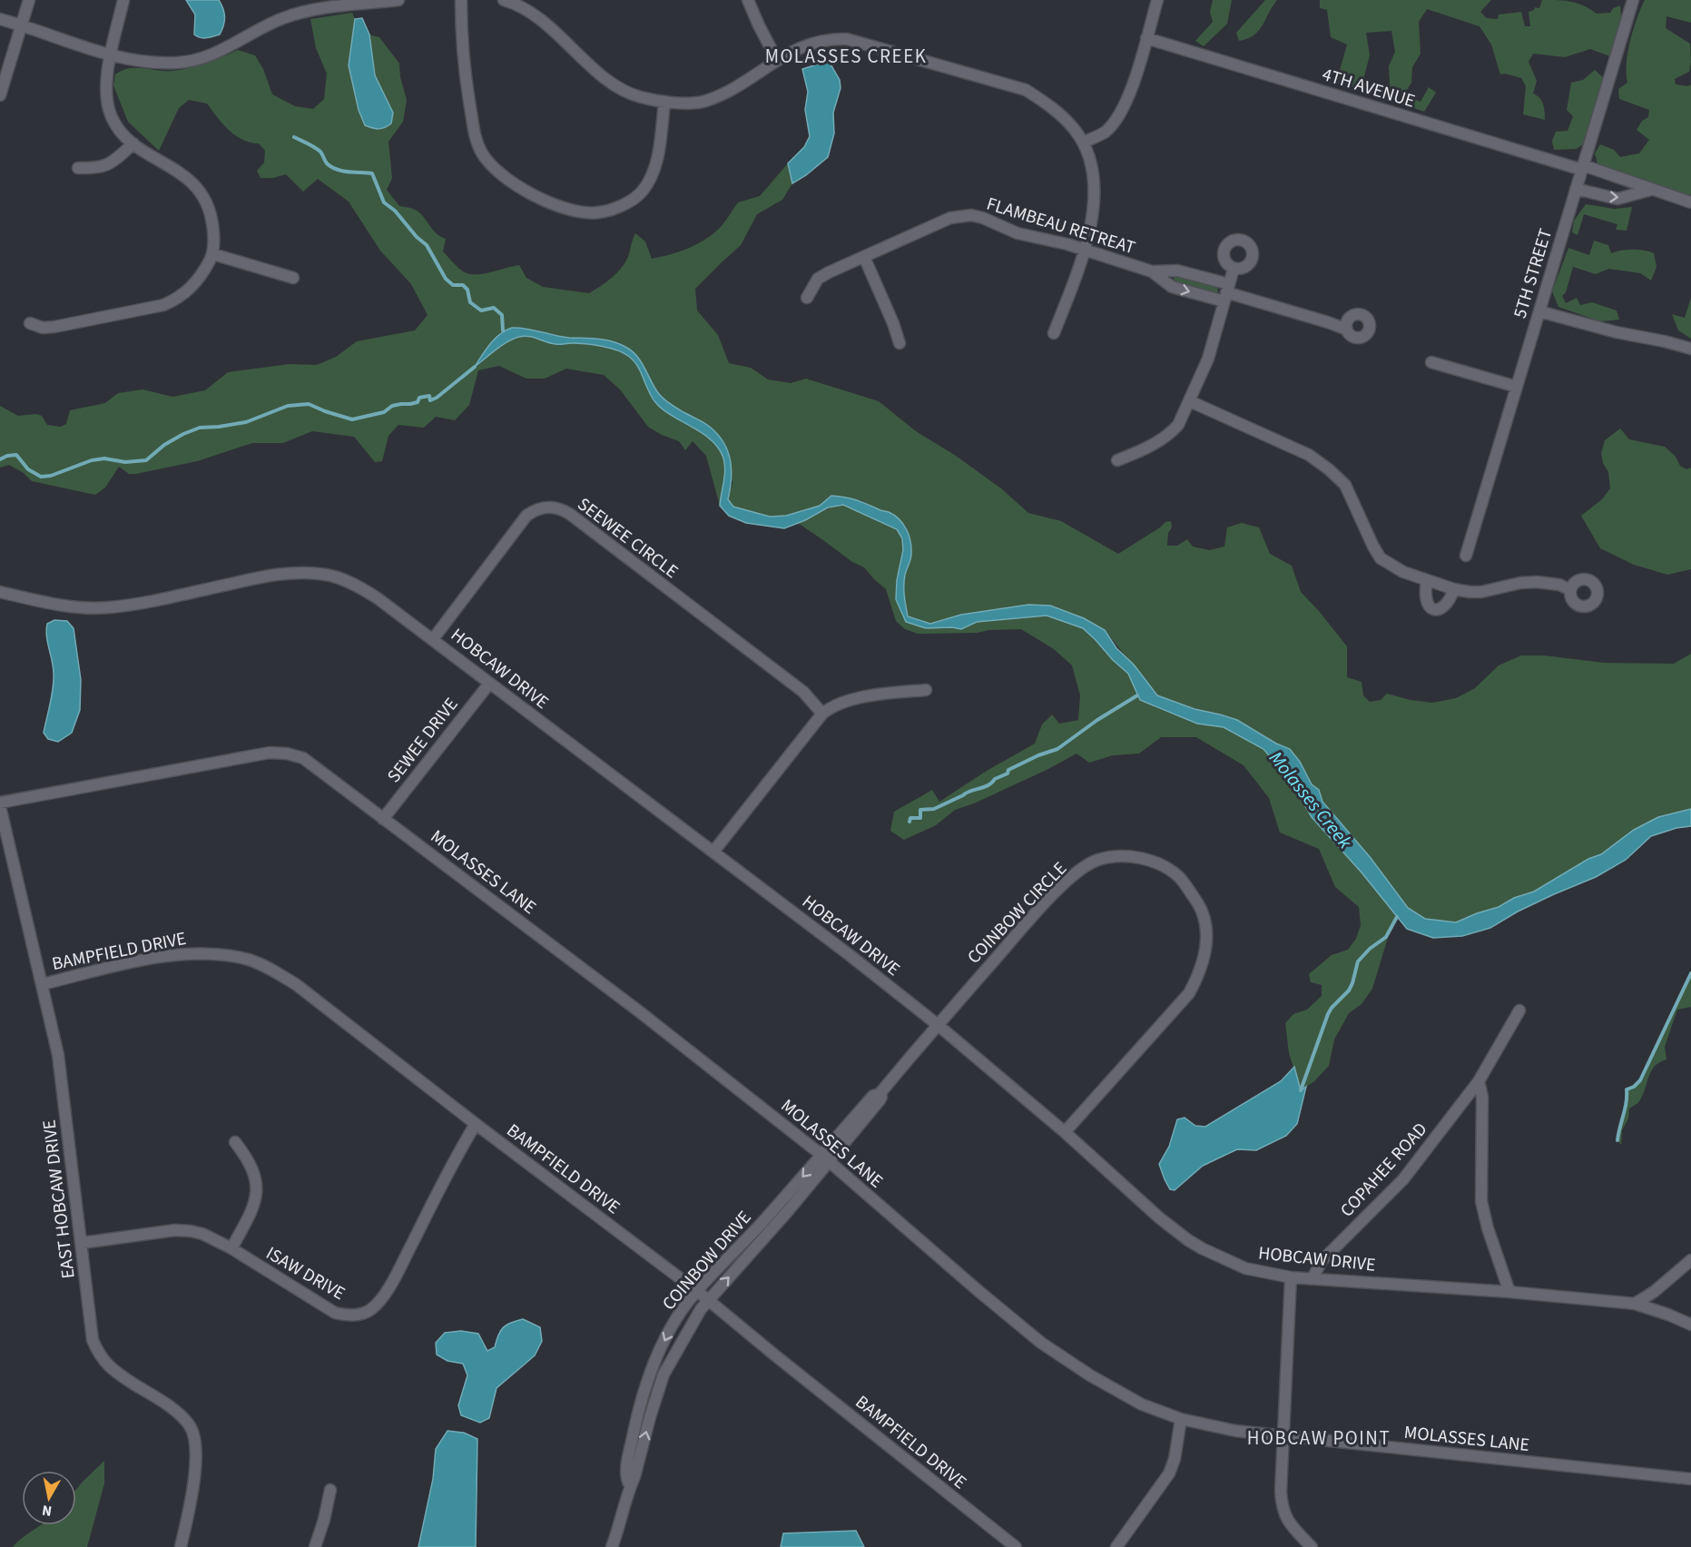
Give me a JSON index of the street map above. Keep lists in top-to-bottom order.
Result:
{
  "streets": {
    "street": [
      "4TH AVENUE",
      "FLAMBEAU RETREAT",
      "5TH STREET",
      "SEEWEE CIRCLE",
      "HOBCAW DRIVE",
      "SEWEE DRIVE",
      "MOLASSES LANE",
      "COINBOW CIRCLE",
      "BAMPFIELD DRIVE",
      "COPAHEE ROAD",
      "EAST HOBCAW DRIVE",
      "COINBOW DRIVE",
      "ISAW DRIVE"
    ]
  },
  "crossings": [
    ["4TH AVENUE", "5TH STREET"],
    ["SEEWEE CIRCLE", "HOBCAW DRIVE"],
    ["HOBCAW DRIVE", "SEWEE DRIVE"],
    ["HOBCAW DRIVE", "COINBOW CIRCLE"],
    ["HOBCAW DRIVE", "COPAHEE ROAD"],
    ["HOBCAW DRIVE", "COINBOW DRIVE"],
    ["SEWEE DRIVE", "MOLASSES LANE"],
    ["MOLASSES LANE", "EAST HOBCAW DRIVE"],
    ["MOLASSES LANE", "COINBOW DRIVE"],
    ["COINBOW CIRCLE", "COINBOW DRIVE"],
    ["BAMPFIELD DRIVE", "EAST HOBCAW DRIVE"],
    ["BAMPFIELD DRIVE", "COINBOW DRIVE"],
    ["BAMPFIELD DRIVE", "ISAW DRIVE"],
    ["EAST HOBCAW DRIVE", "ISAW DRIVE"]
  ],
  "districts": ["MOLASSES CREEK", "HOBCAW POINT"],
  "water": ["Molasses Creek"],
  "north": "bottom"
}
